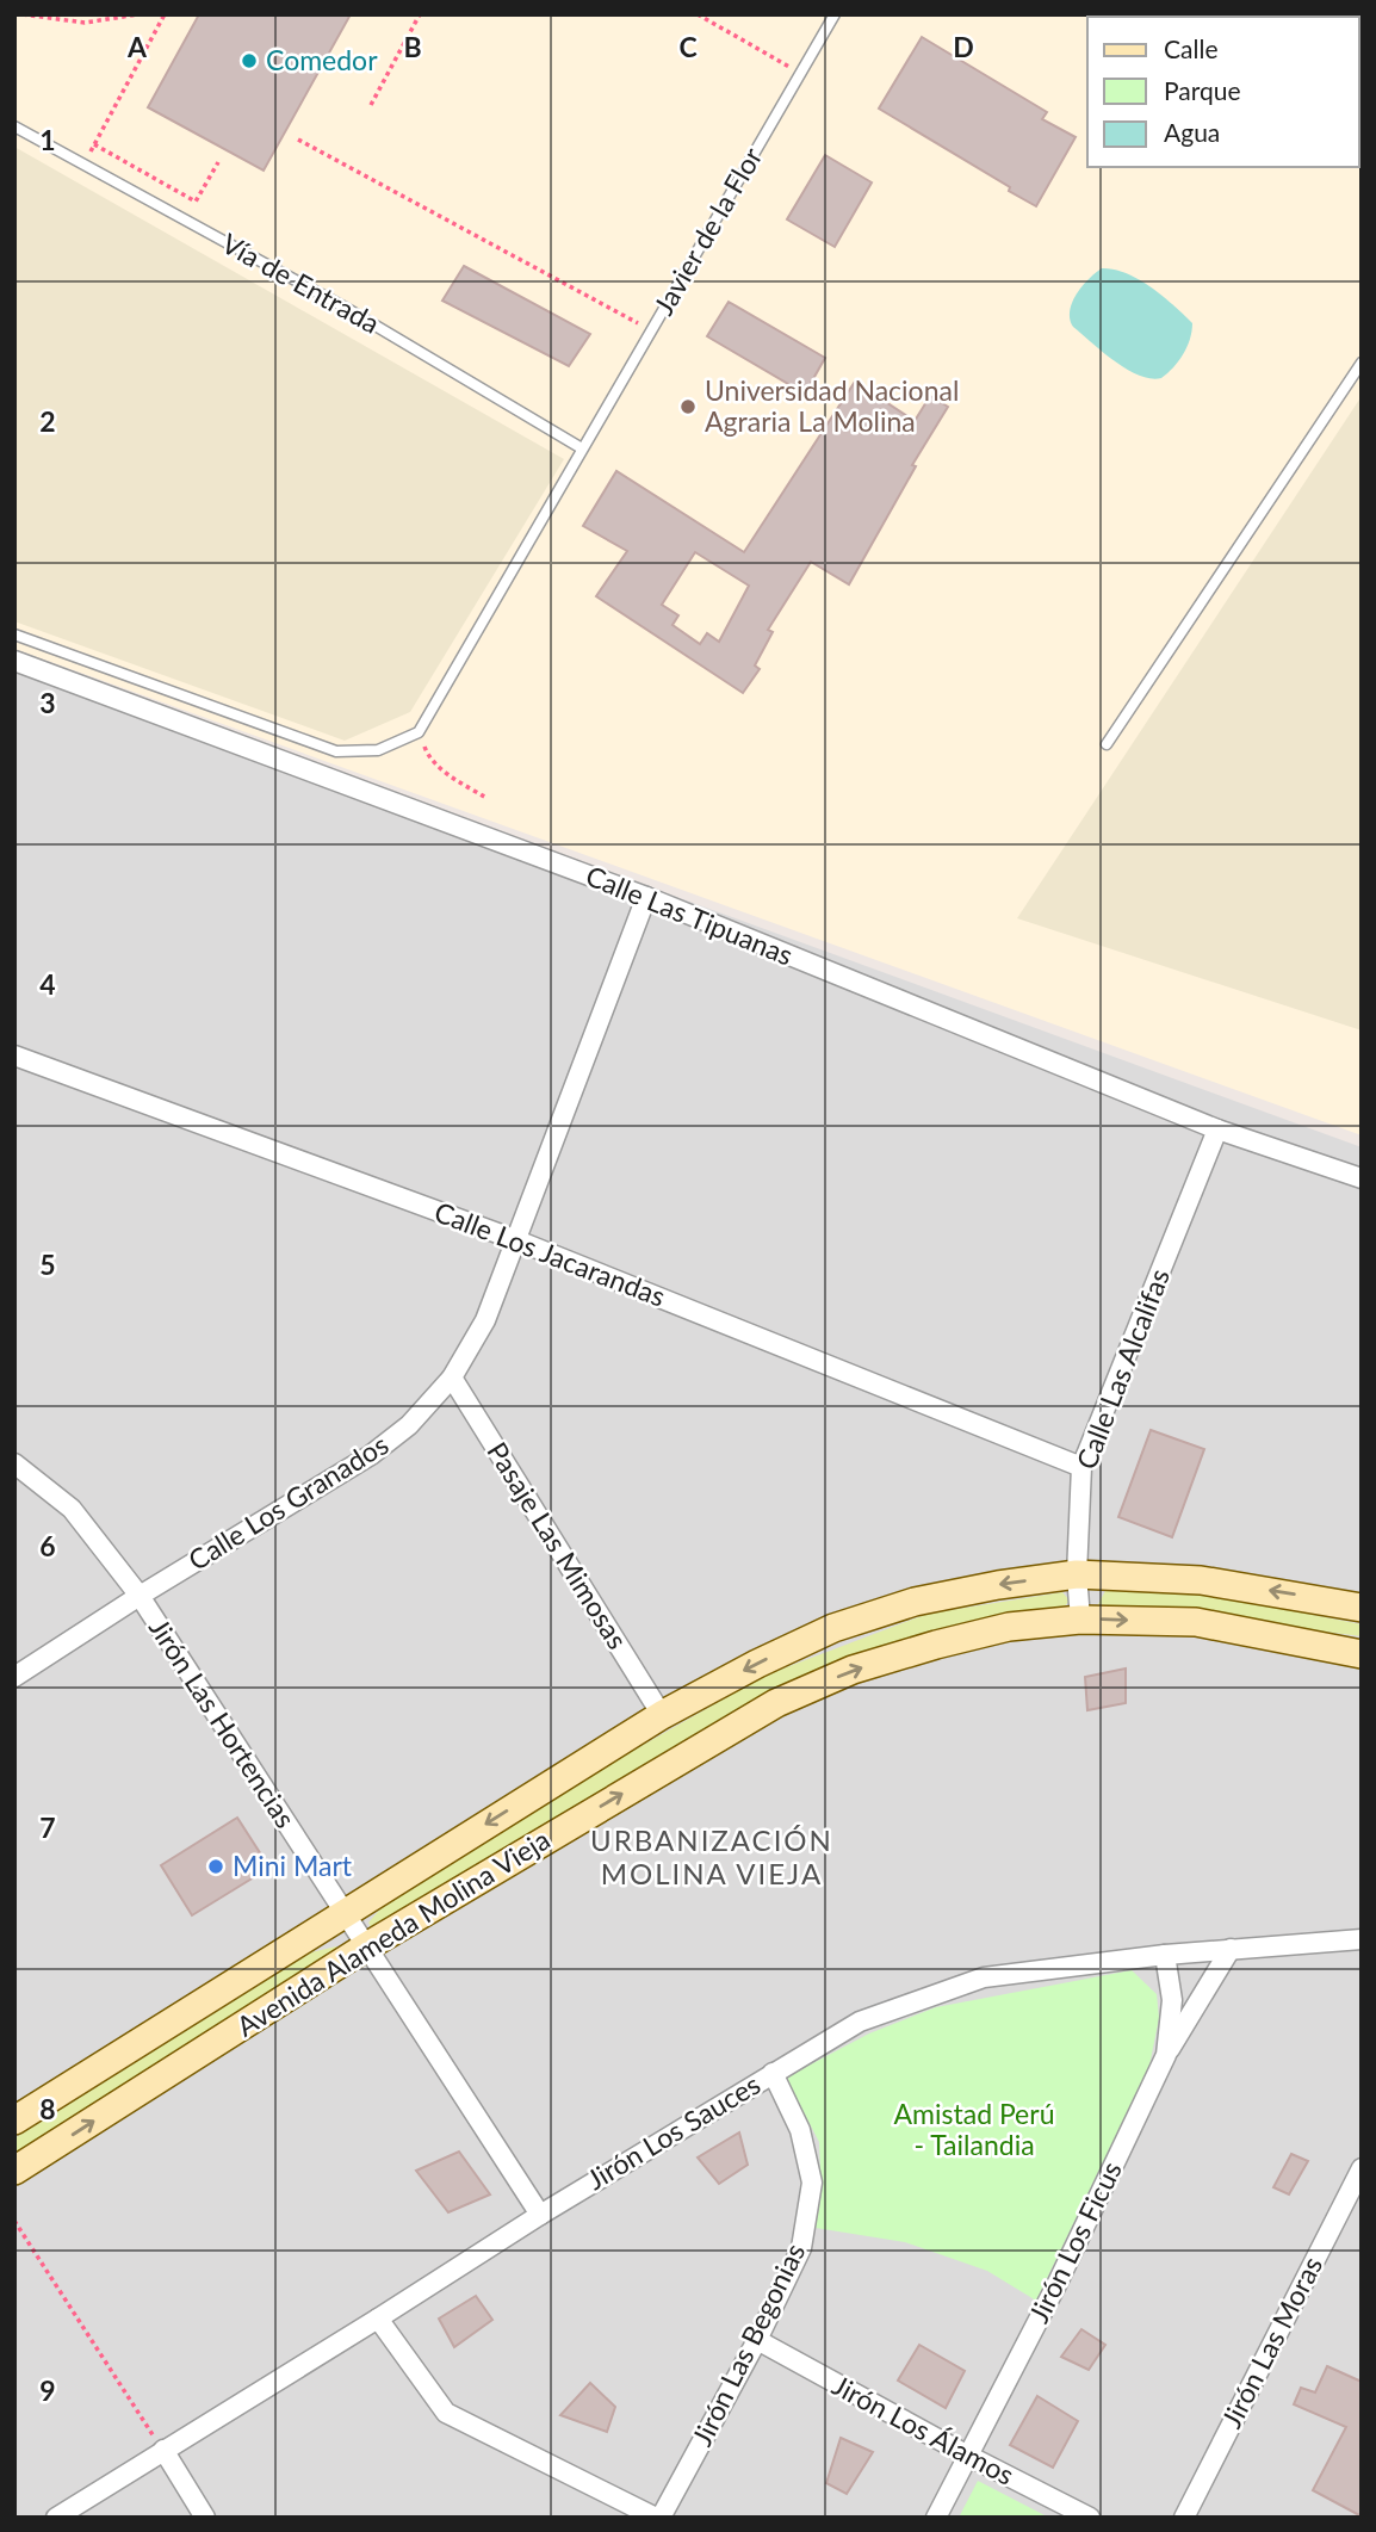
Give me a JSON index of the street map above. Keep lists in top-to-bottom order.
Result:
{
  "streets": {
    "street": [
      "Calle Las Tipuanas",
      "Calle Los Jacarandas",
      "Calle Las Alcalifas",
      "Calle Los Granados",
      "Pasaje Las Mimosas",
      "Jirón Las Hortencias",
      "Avenida Alameda Molina Vieja",
      "Jirón Los Sauces",
      "Jirón Los Ficus",
      "Jirón Las Moras",
      "Jirón Las Begonias",
      "Jirón Los Álamos"
    ],
    "lane": ["Javier de la Flor", "Vía de Entrada"]
  },
  "crossings": [
    ["Javier de la Flor", "Vía de Entrada"],
    ["Calle Las Tipuanas", "Calle Las Alcalifas"],
    ["Calle Las Tipuanas", "Calle Los Granados"],
    ["Calle Los Jacarandas", "Calle Las Alcalifas"],
    ["Calle Los Jacarandas", "Calle Los Granados"],
    ["Calle Las Alcalifas", "Avenida Alameda Molina Vieja"],
    ["Calle Los Granados", "Pasaje Las Mimosas"],
    ["Calle Los Granados", "Jirón Las Hortencias"],
    ["Pasaje Las Mimosas", "Avenida Alameda Molina Vieja"],
    ["Jirón Las Hortencias", "Avenida Alameda Molina Vieja"],
    ["Jirón Las Hortencias", "Jirón Los Sauces"],
    ["Jirón Los Sauces", "Jirón Los Ficus"],
    ["Jirón Los Sauces", "Jirón Las Begonias"],
    ["Jirón Los Ficus", "Jirón Los Álamos"],
    ["Jirón Las Begonias", "Jirón Los Álamos"]
  ],
  "districts": ["URBANIZACIÓN MOLINA VIEJA"],
  "parks": ["Amistad Perú - Tailandia"],
  "places": ["Comedor", "Universidad Nacional Agraria La Molina", "Mini Mart"],
  "legend": ["Calle", "Parque", "Agua"],
  "grid": {
    "columns": [
      "A",
      "B",
      "C",
      "D"
    ],
    "rows": [
      "1",
      "2",
      "3",
      "4",
      "5",
      "6",
      "7",
      "8",
      "9"
    ]
  }
}
